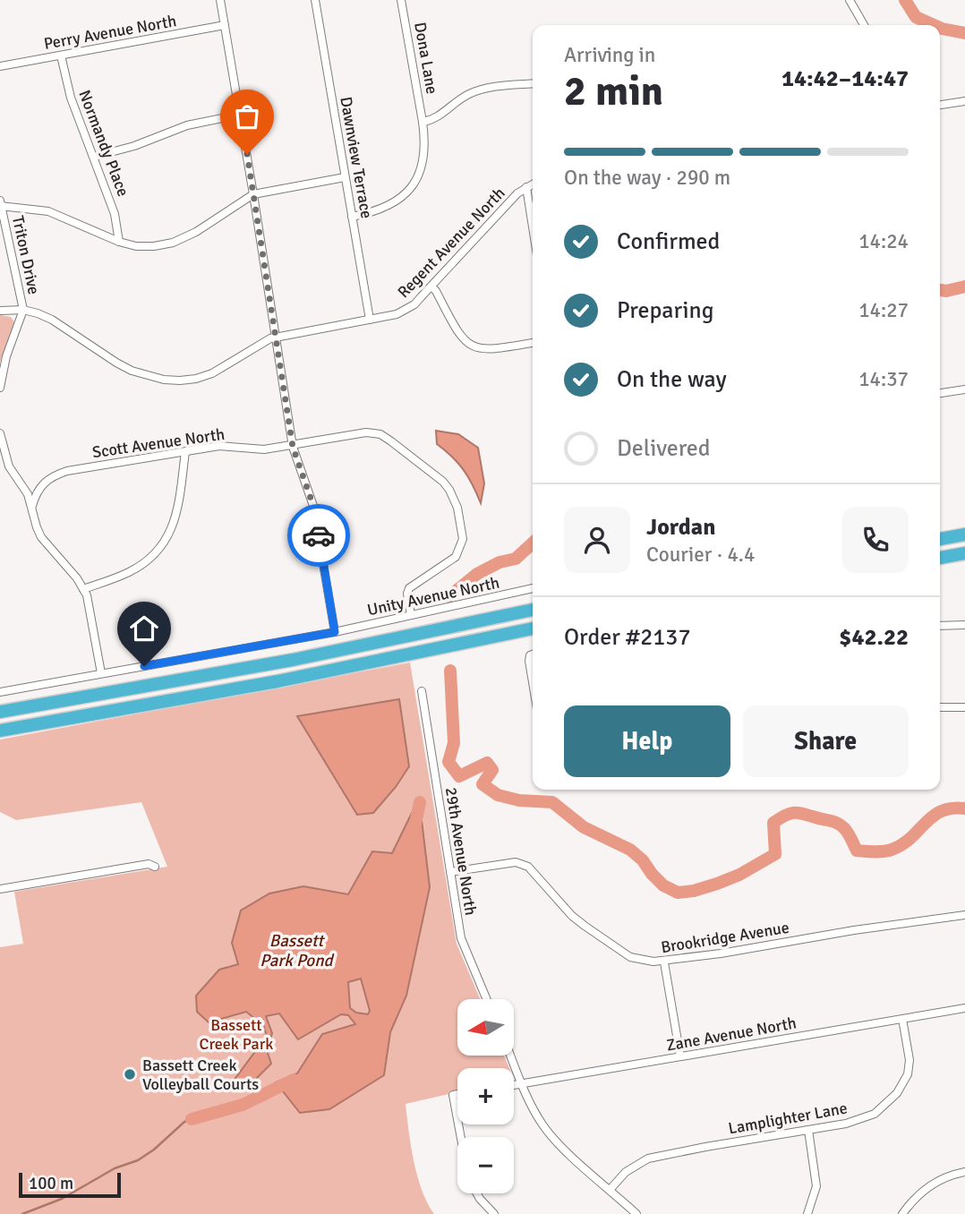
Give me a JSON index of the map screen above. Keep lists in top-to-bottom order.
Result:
{
  "streets": {
    "street": [
      "Perry Avenue North",
      "Dona Lane",
      "Normandy Place",
      "Dawnview Terrace",
      "Regent Avenue North",
      "Triton Drive",
      "Scott Avenue North",
      "Unity Avenue North",
      "29th Avenue North",
      "Brookridge Avenue",
      "Zane Avenue North",
      "Lamplighter Lane"
    ]
  },
  "crossings": [
    ["Perry Avenue North", "Normandy Place"],
    ["Dona Lane", "Dawnview Terrace"],
    ["Dawnview Terrace", "Regent Avenue North"],
    ["Regent Avenue North", "Triton Drive"],
    ["Scott Avenue North", "Unity Avenue North"],
    ["29th Avenue North", "Brookridge Avenue"],
    ["Zane Avenue North", "Lamplighter Lane"]
  ],
  "water": ["Bassett Park Pond"],
  "parks": ["Bassett Creek Park"],
  "places": ["Bassett Creek Volleyball Courts"],
  "scale_bar": "100 m",
  "north": "left",
  "page": {
    "heading": ["2 min", "Arriving in", "14:42–14:47"],
    "panel": [
      "Jordan",
      "Courier · 4.4",
      "Order #2137",
      "$42.22"
    ],
    "bar": "On the way · 290 m",
    "list": [
      ["Confirmed", "14:24"],
      ["Preparing", "14:27"],
      ["On the way", "14:37"],
      "Delivered"
    ],
    "buttons": ["Help", "Share"],
    "map_buttons": ["+", "−"],
    "scale": "100 m"
  }
}
